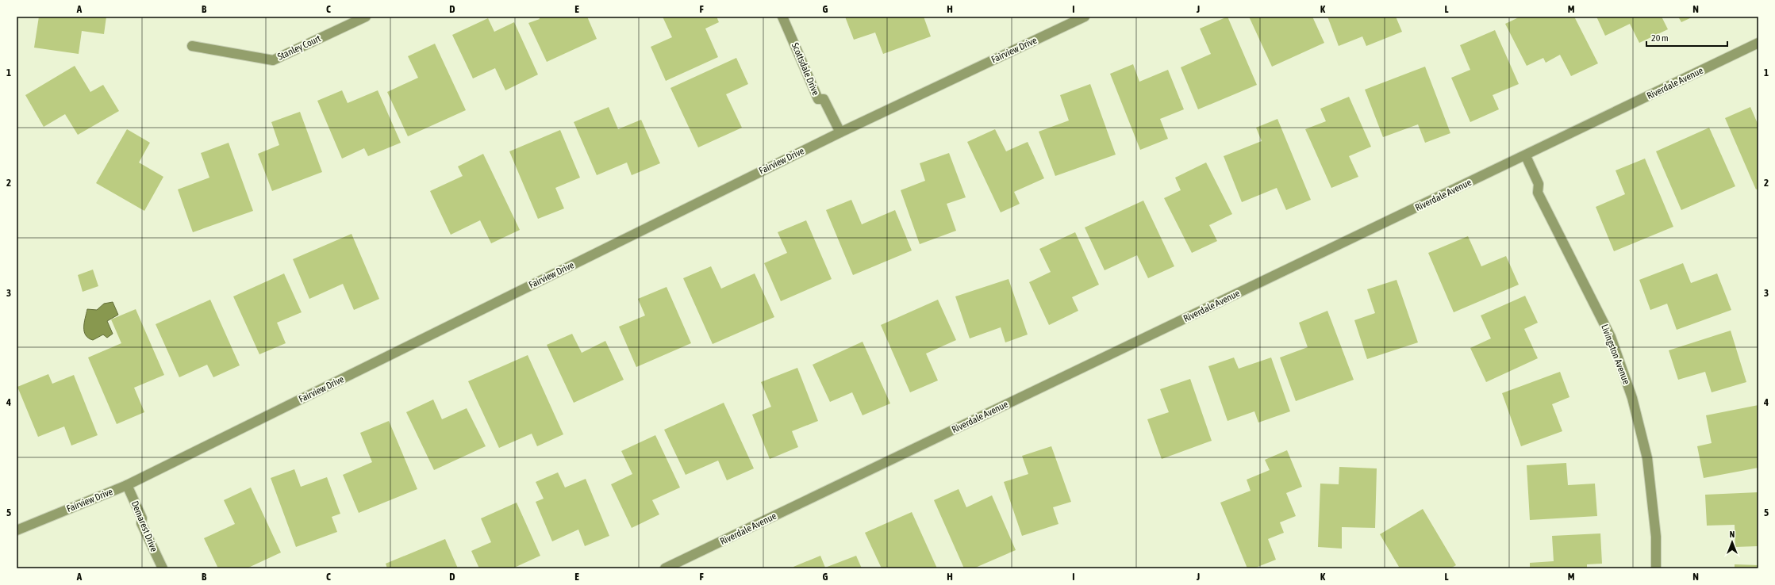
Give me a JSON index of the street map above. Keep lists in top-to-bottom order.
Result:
{
  "streets": {
    "street": [
      "Stanley Court",
      "Fairview Drive",
      "Scottsdale Drive",
      "Riverdale Avenue",
      "Livingston Avenue",
      "Demarest Drive"
    ]
  },
  "crossings": [
    ["Fairview Drive", "Scottsdale Drive"],
    ["Fairview Drive", "Demarest Drive"],
    ["Riverdale Avenue", "Livingston Avenue"]
  ],
  "scale_bar": "20 m",
  "north": "top",
  "grid": {
    "columns": [
      "A",
      "B",
      "C",
      "D",
      "E",
      "F",
      "G",
      "H",
      "I",
      "J",
      "K",
      "L",
      "M",
      "N"
    ],
    "rows": [
      "1",
      "2",
      "3",
      "4",
      "5"
    ]
  }
}
